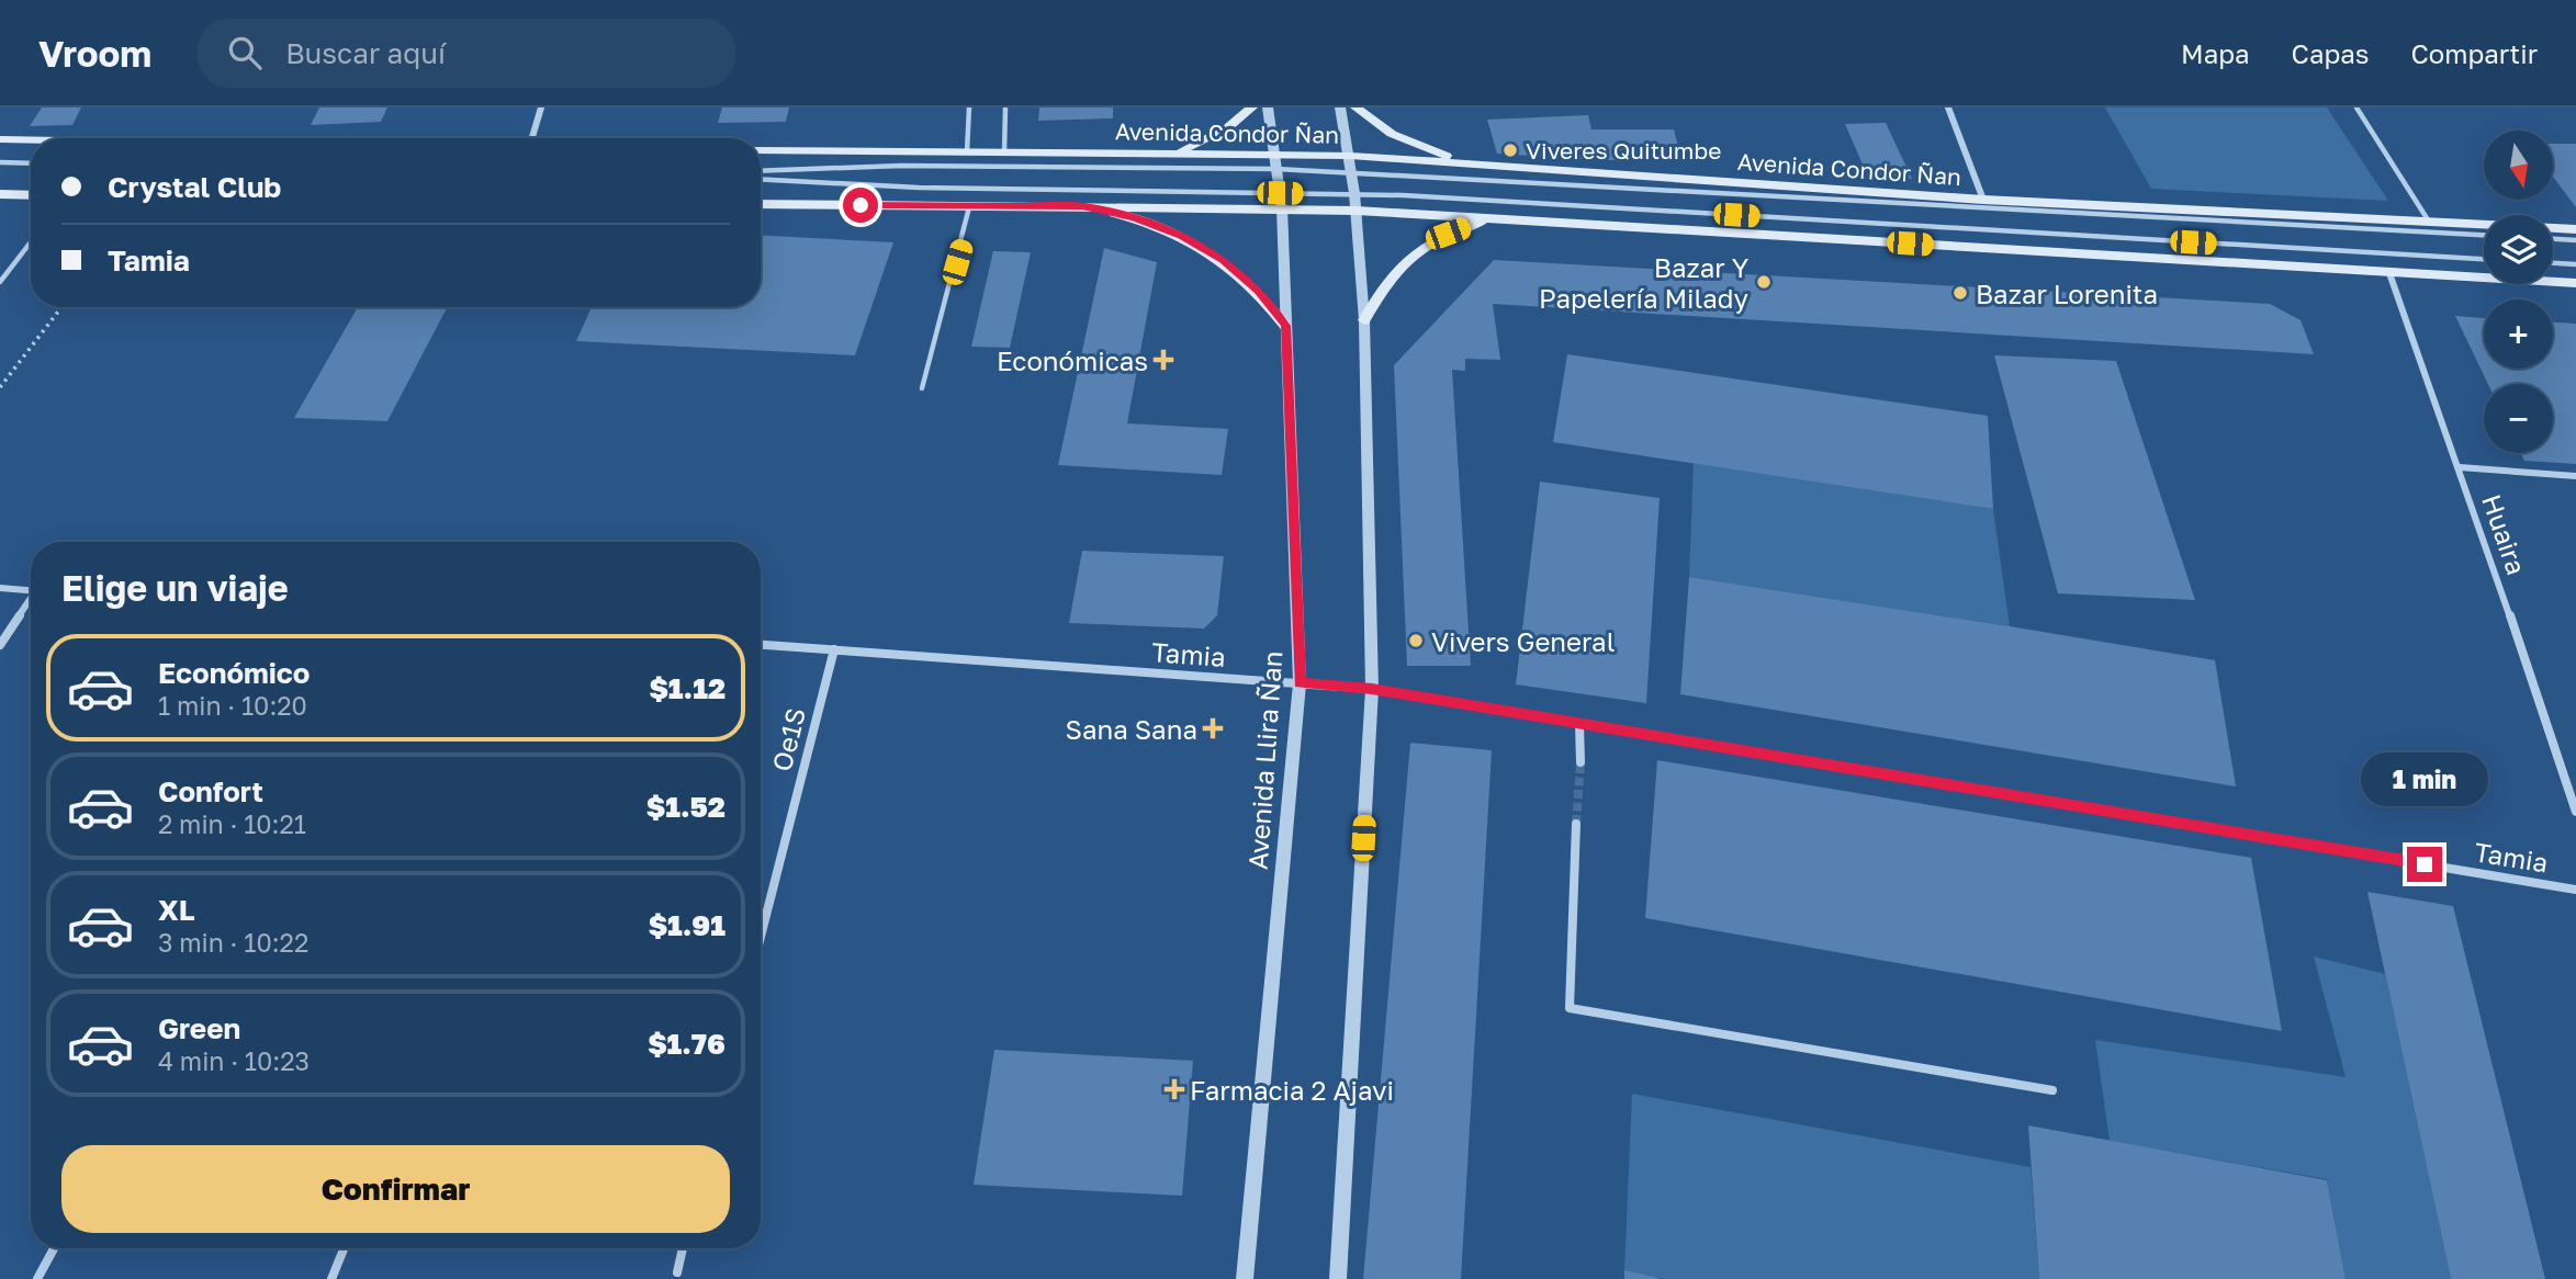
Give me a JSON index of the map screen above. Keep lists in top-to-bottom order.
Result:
{
  "streets": {
    "main road": ["Avenida Condor Ñan"],
    "street": [
      "Huaira",
      "Tamia",
      "Oe1S",
      "Avenida Llira Ñan"
    ]
  },
  "crossings": [
    ["Avenida Condor Ñan", "Avenida Llira Ñan"],
    ["Tamia", "Oe1S"],
    ["Tamia", "Avenida Llira Ñan"]
  ],
  "places": {
    "other": [
      "Viveres Quitumbe",
      "Bazar Y Papelería Milady",
      "Bazar Lorenita",
      "Vivers General"
    ],
    "health": ["Económicas", "Sana Sana", "Farmacia 2 Ajavi"]
  },
  "north": "bottom",
  "page": {
    "header": "Vroom",
    "search": "Buscar aquí",
    "nav": ["Mapa", "Capas", "Compartir"],
    "map_buttons": ["+", "−"],
    "banner": ["Crystal Club", "Tamia"],
    "heading": "Elige un viaje",
    "list": [
      {
        "name": "Económico",
        "note": "1 min · 10:20",
        "value": "$1.12"
      },
      {
        "name": "Confort",
        "note": "2 min · 10:21",
        "value": "$1.52"
      },
      {
        "name": "XL",
        "note": "3 min · 10:22",
        "value": "$1.91"
      },
      {
        "name": "Green",
        "note": "4 min · 10:23",
        "value": "$1.76"
      }
    ],
    "bubble": "1 min",
    "buttons": "Confirmar"
  }
}
